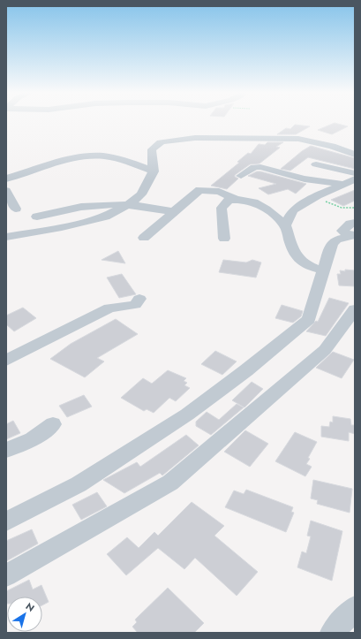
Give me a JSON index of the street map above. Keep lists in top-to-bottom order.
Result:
{
  "north": "top right"
}
